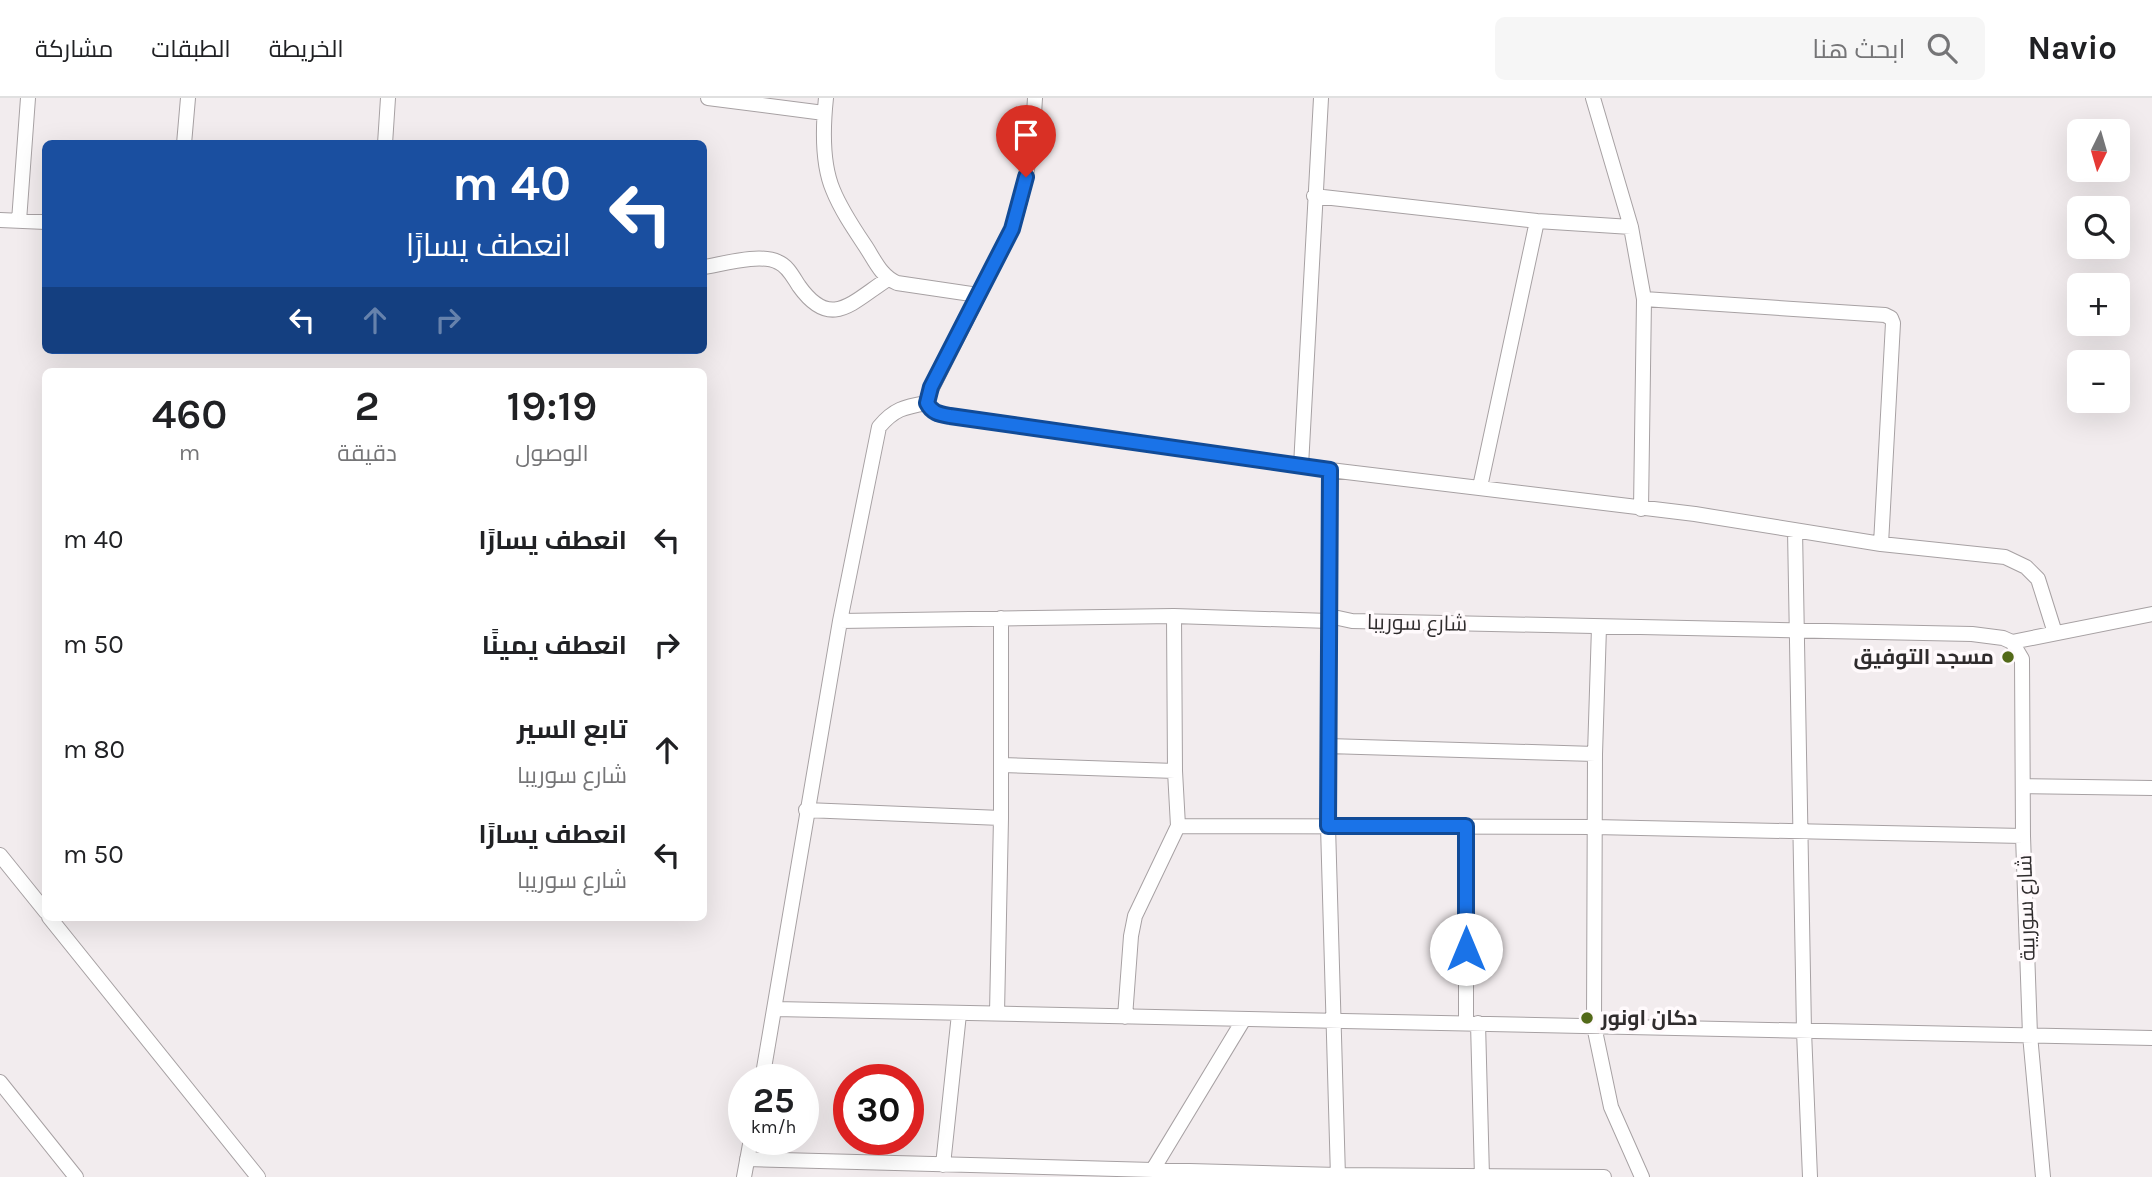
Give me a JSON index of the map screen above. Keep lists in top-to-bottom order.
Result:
{
  "streets": {
    "street": ["شارع سوريبا", "شارع سوريبة"]
  },
  "crossings": [
    ["شارع سوريبا", "شارع سوريبة"]
  ],
  "places": ["مسجد التوفيق", "دكان اونور"],
  "north": "bottom",
  "page": {
    "header": "Navio",
    "search": "ابحث هنا",
    "nav": ["الخريطة", "الطبقات", "مشاركة"],
    "map_buttons": ["+", "−"],
    "turn": ["40 m", "انعطف يسارًا"],
    "eta": [
      "19:19",
      "الوصول",
      "2",
      "دقيقة",
      "460",
      "m"
    ],
    "list": [
      {
        "name": "انعطف يسارًا",
        "value": "40 m"
      },
      {
        "name": "انعطف يمينًا",
        "value": "50 m"
      },
      {
        "name": "تابع السير",
        "note": "شارع سوريبا",
        "value": "80 m"
      },
      {
        "name": "انعطف يسارًا",
        "note": "شارع سوريبا",
        "value": "50 m"
      }
    ],
    "speed": "25 km/h",
    "limit": "30"
  }
}
